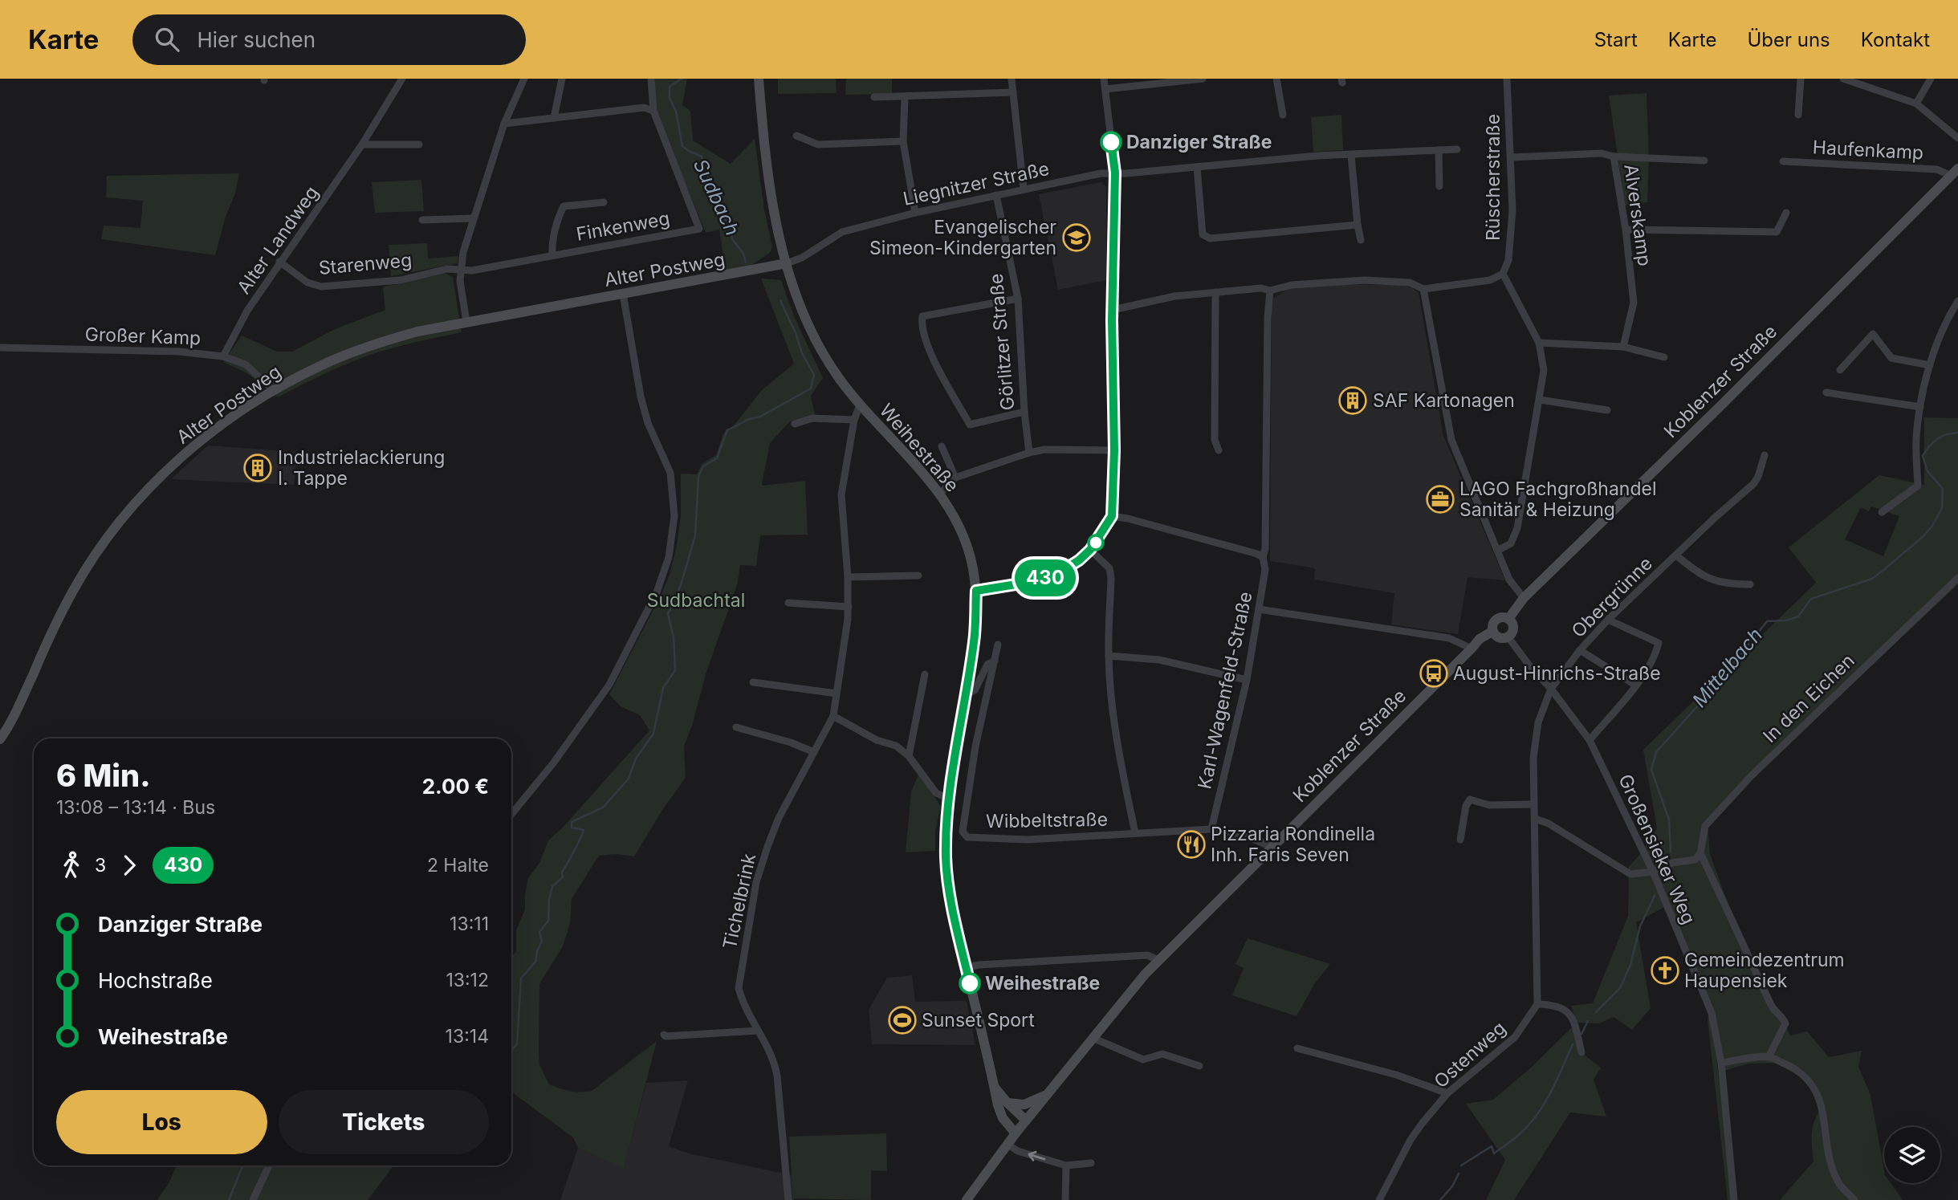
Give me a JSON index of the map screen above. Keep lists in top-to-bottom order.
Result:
{
  "streets": {
    "street": [
      "Haufenkamp",
      "Rüscherstraße",
      "Liegnitzer Straße",
      "Alverskamp",
      "Finkenweg",
      "Alter Landweg",
      "Starenweg",
      "Alter Postweg",
      "Großer Kamp",
      "Görlitzer Straße",
      "Koblenzer Straße",
      "Weihestraße",
      "Obergrünne",
      "Karl-Wagenfeld-Straße",
      "In den Eichen",
      "Wibbeltstraße",
      "Großensieker Weg",
      "Tichelbrink",
      "Ostenweg"
    ]
  },
  "crossings": [
    ["Haufenkamp", "Koblenzer Straße"],
    ["Rüscherstraße", "Alverskamp"],
    ["Liegnitzer Straße", "Alter Postweg"],
    ["Liegnitzer Straße", "Görlitzer Straße"],
    ["Liegnitzer Straße", "Weihestraße"],
    ["Finkenweg", "Starenweg"],
    ["Alter Landweg", "Starenweg"],
    ["Alter Landweg", "Großer Kamp"],
    ["Alter Postweg", "Großer Kamp"],
    ["Alter Postweg", "Weihestraße"],
    ["Koblenzer Straße", "Weihestraße"],
    ["Koblenzer Straße", "Wibbeltstraße"],
    ["Koblenzer Straße", "Großensieker Weg"],
    ["Weihestraße", "Wibbeltstraße"],
    ["Weihestraße", "Tichelbrink"],
    ["Obergrünne", "Großensieker Weg"],
    ["Karl-Wagenfeld-Straße", "Wibbeltstraße"]
  ],
  "water": ["Sudbach", "Mittelbach"],
  "parks": ["Sudbachtal"],
  "places": {
    "other": ["Danziger Straße", "Weihestraße"],
    "school or university": ["Evangelischer Simeon-Kindergarten"],
    "building": ["SAF Kartonagen", "Industrielackierung I. Tappe"],
    "office": ["LAGO Fachgroßhandel Sanitär & Heizung"],
    "bus stop": ["August-Hinrichs-Straße"],
    "restaurant": ["Pizzaria Rondinella Inh. Faris Seven"],
    "church": ["Gemeindezentrum Haupensiek"],
    "sports": ["Sunset Sport"]
  },
  "lines": ["bus line 430"],
  "page": {
    "header": "Karte",
    "search": "Hier suchen",
    "nav": [
      "Start",
      "Karte",
      "Über uns",
      "Kontakt"
    ],
    "on_map": "430",
    "heading": ["6 Min.", "13:08 – 13:14 · Bus", "2.00 €"],
    "legs": ["3", "430", "2 Halte"],
    "list": [
      {
        "name": "Danziger Straße",
        "value": "13:11"
      },
      {
        "name": "Hochstraße",
        "value": "13:12"
      },
      {
        "name": "Weihestraße",
        "value": "13:14"
      }
    ],
    "buttons": ["Los", "Tickets"]
  }
}
